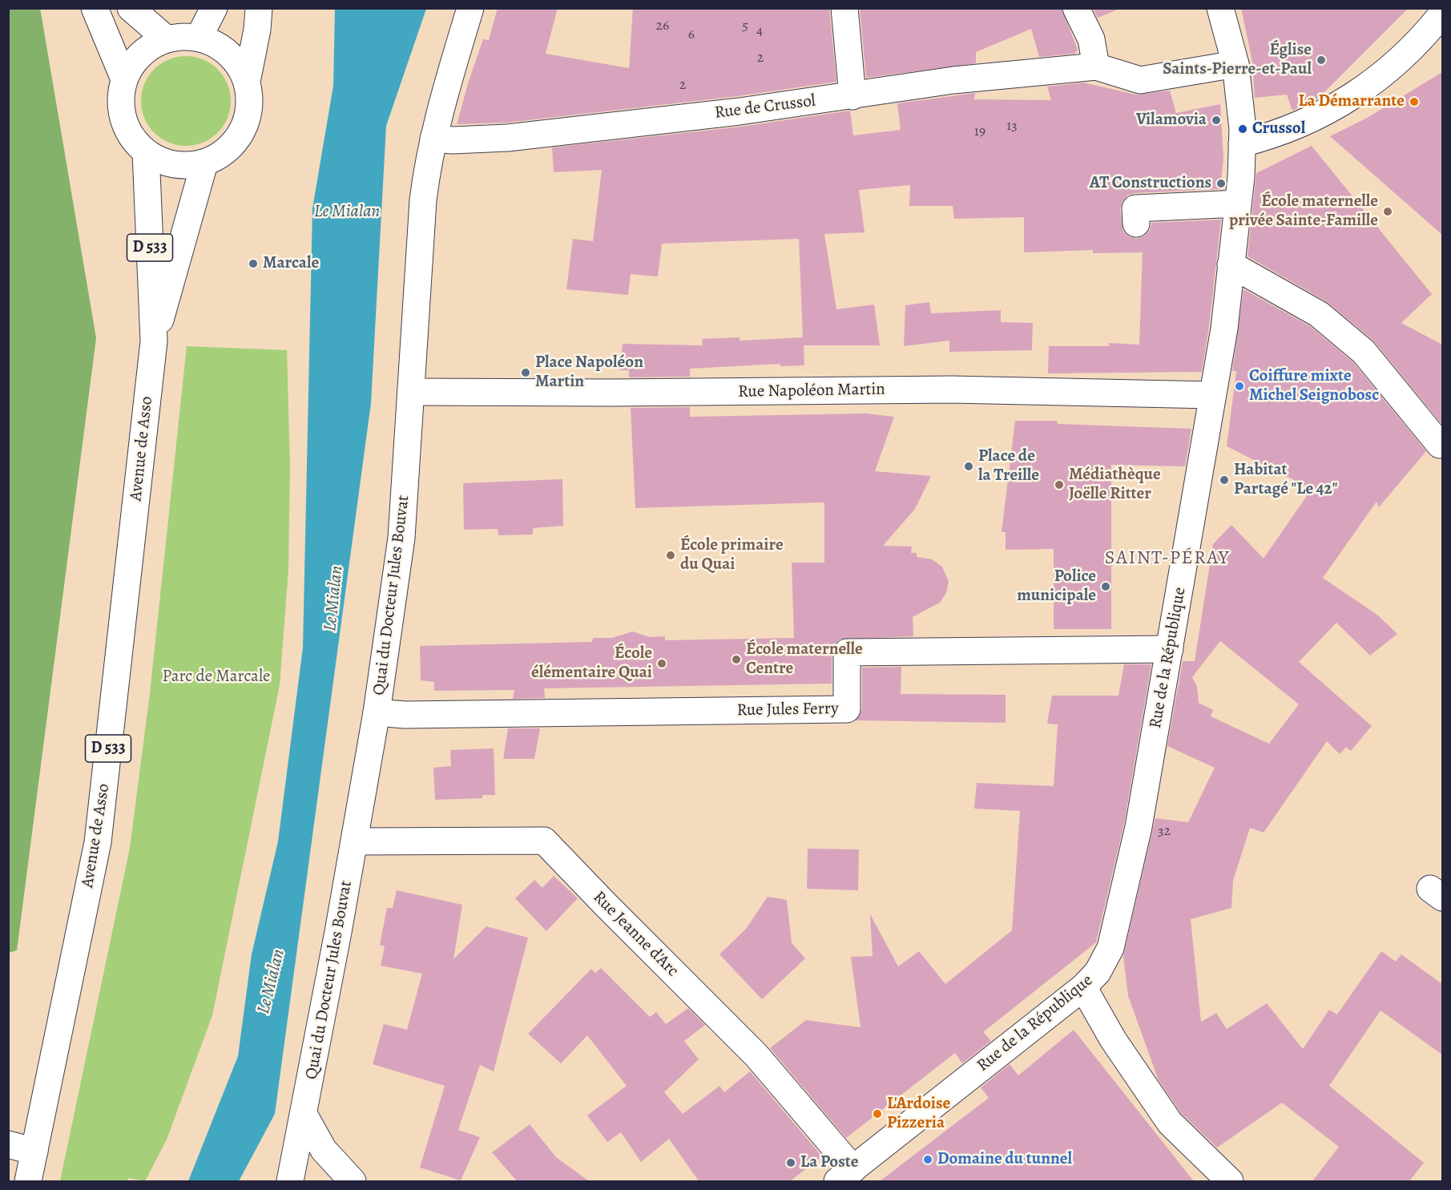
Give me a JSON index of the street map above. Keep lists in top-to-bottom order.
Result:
{
  "streets": {
    "street": [
      "Rue de Crussol",
      "D 533",
      "Rue Napoléon Martin",
      "Avenue de Asso",
      "Quai du Docteur Jules Bouvat",
      "Rue de la République",
      "Rue Jules Ferry",
      "Rue Jeanne d'Arc"
    ]
  },
  "crossings": [
    ["Rue de Crussol", "Quai du Docteur Jules Bouvat"],
    ["Rue Napoléon Martin", "Quai du Docteur Jules Bouvat"],
    ["Rue Napoléon Martin", "Rue de la République"],
    ["Quai du Docteur Jules Bouvat", "Rue Jules Ferry"],
    ["Quai du Docteur Jules Bouvat", "Rue Jeanne d'Arc"],
    ["Rue de la République", "Rue Jules Ferry"],
    ["Rue de la République", "Rue Jeanne d'Arc"]
  ],
  "districts": ["SAINT-PÉRAY"],
  "water": ["Le Mialan"],
  "parks": ["Parc de Marcale"],
  "places": [
    "Église Saints-Pierre-et-Paul",
    "La Démarrante",
    "Vilamovia",
    "Crussol",
    "AT Constructions",
    "École maternelle privée Sainte-Famille",
    "Marcale",
    "Place Napoléon Martin",
    "Coiffure mixte Michel Seignobosc",
    "Place de la Treille",
    "Habitat Partagé \"Le 42\"",
    "Médiathèque Joëlle Ritter",
    "École primaire du Quai",
    "Police municipale",
    "École maternelle Centre",
    "École élémentaire Quai",
    "L'Ardoise Pizzeria",
    "Domaine du tunnel",
    "La Poste"
  ],
  "house_numbers": [
    "26",
    "5",
    "4",
    "6",
    "2",
    "2",
    "13",
    "19",
    "32"
  ]
}
